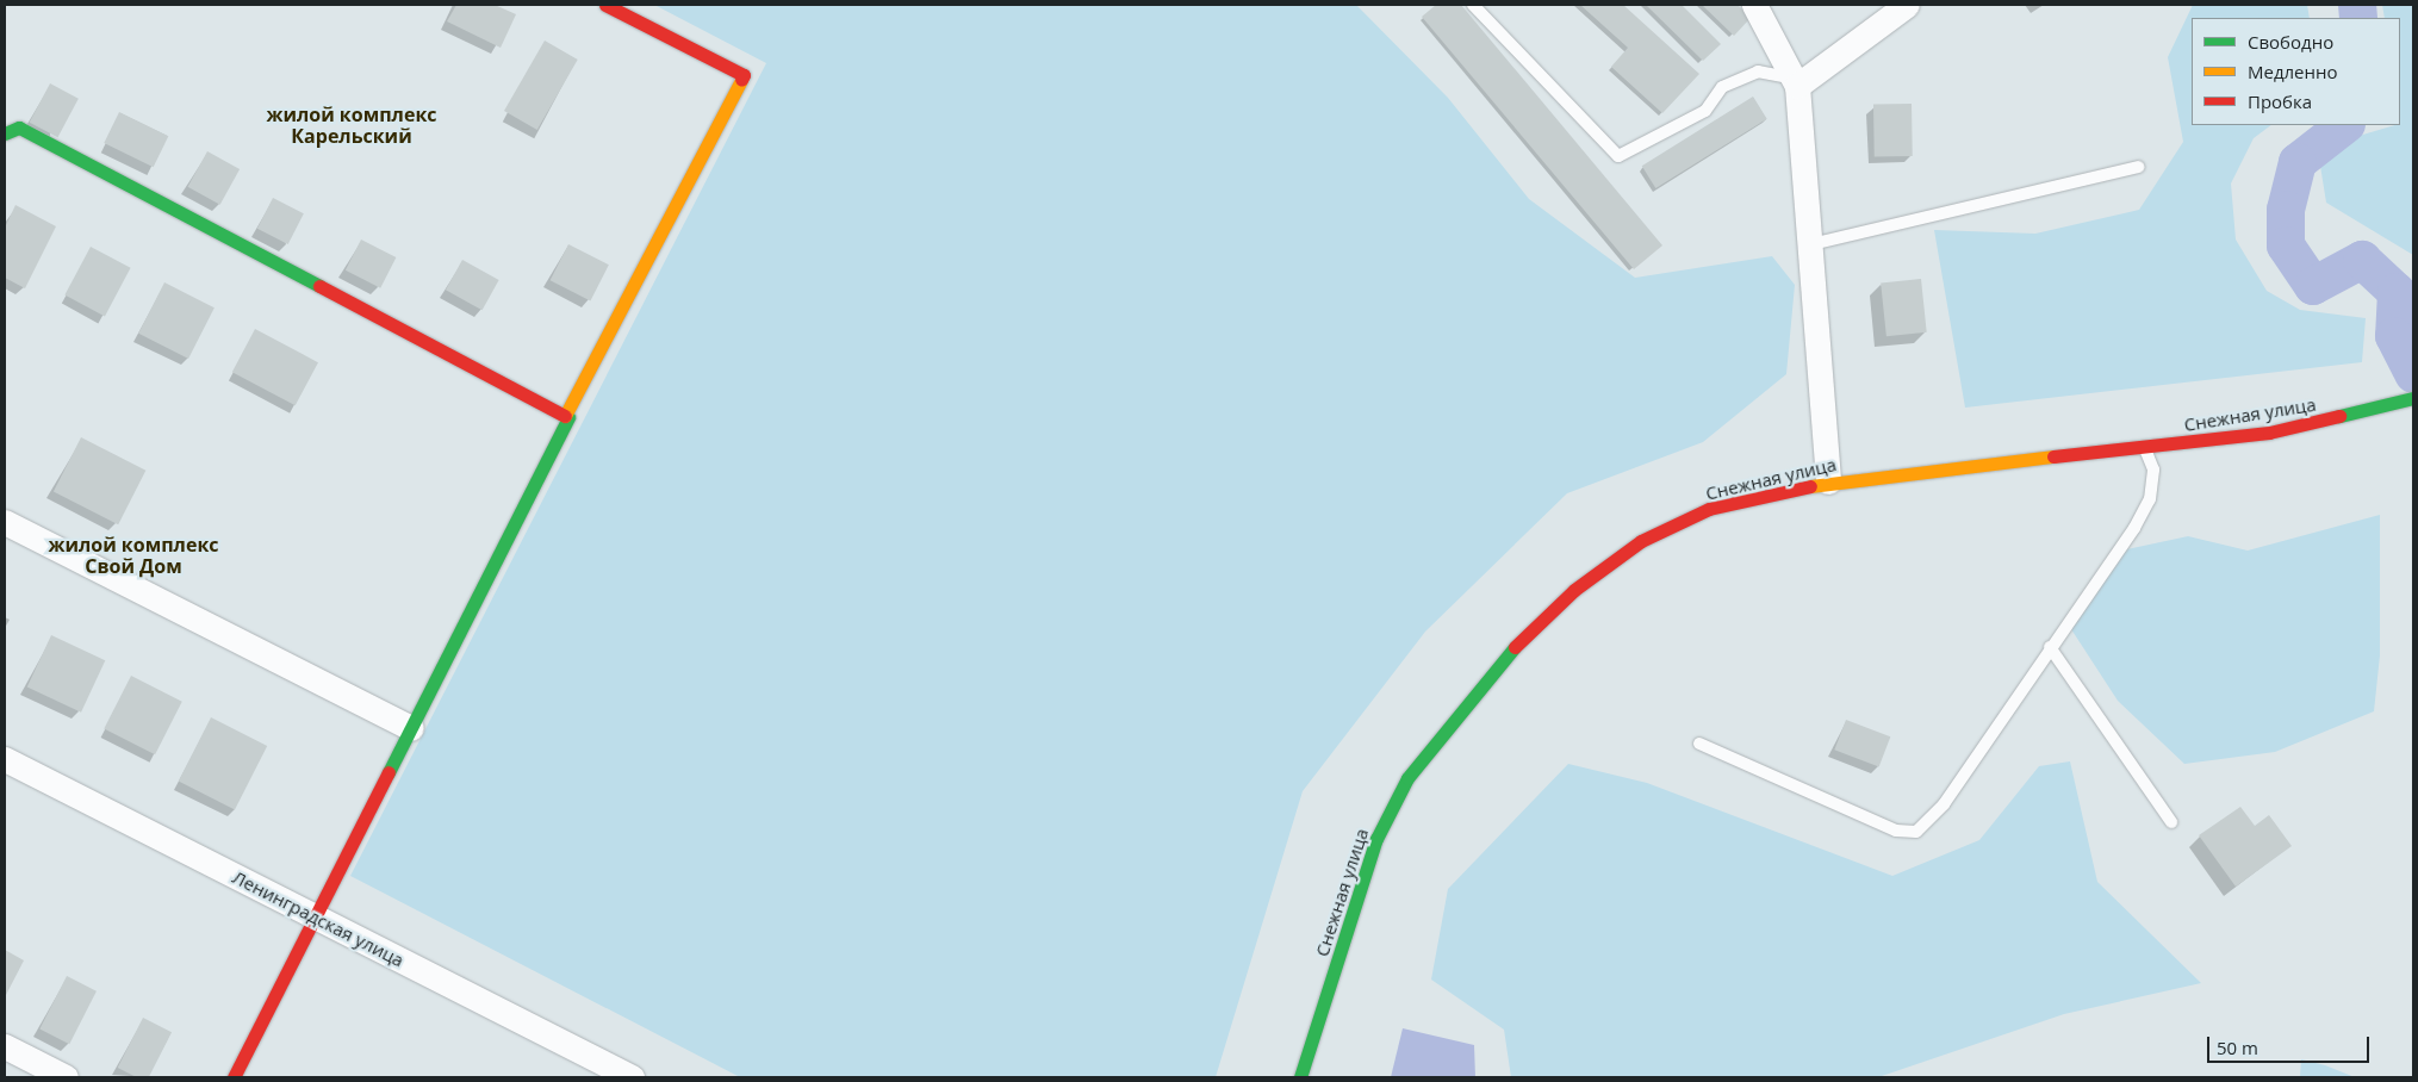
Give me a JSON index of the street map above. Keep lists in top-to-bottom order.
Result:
{
  "streets": {
    "street": ["Снежная улица", "Ленинградская улица"]
  },
  "districts": ["жилой комплекс Карельский", "жилой комплекс Свой Дом"],
  "legend": ["Свободно", "Медленно", "Пробка"],
  "scale_bar": "50 m"
}
